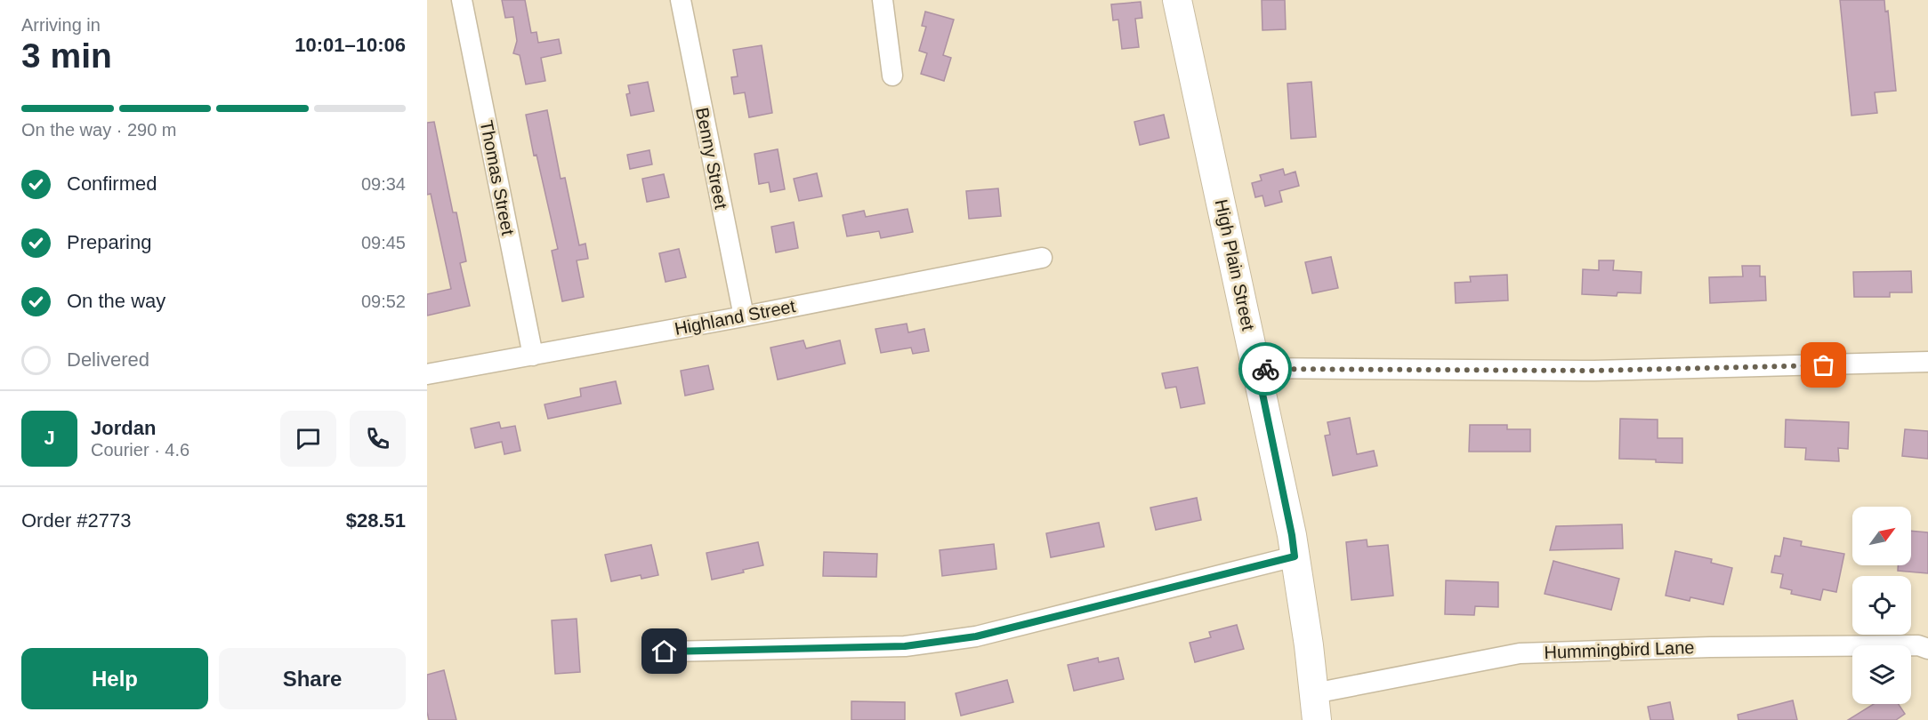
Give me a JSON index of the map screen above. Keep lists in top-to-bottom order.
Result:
{
  "streets": {
    "main road": ["High Plain Street"],
    "street": [
      "Benny Street",
      "Thomas Street",
      "Highland Street",
      "Hummingbird Lane"
    ]
  },
  "crossings": [
    ["Benny Street", "Highland Street"],
    ["Thomas Street", "Highland Street"],
    ["High Plain Street", "Hummingbird Lane"]
  ],
  "north": "top right",
  "page": {
    "heading": ["3 min", "Arriving in", "10:01–10:06"],
    "panel": [
      "Jordan",
      "Courier · 4.6",
      "Order #2773",
      "$28.51"
    ],
    "bar": "On the way · 290 m",
    "list": [
      ["Confirmed", "09:34"],
      ["Preparing", "09:45"],
      ["On the way", "09:52"],
      "Delivered"
    ],
    "round": "J",
    "buttons": ["Help", "Share"]
  }
}
